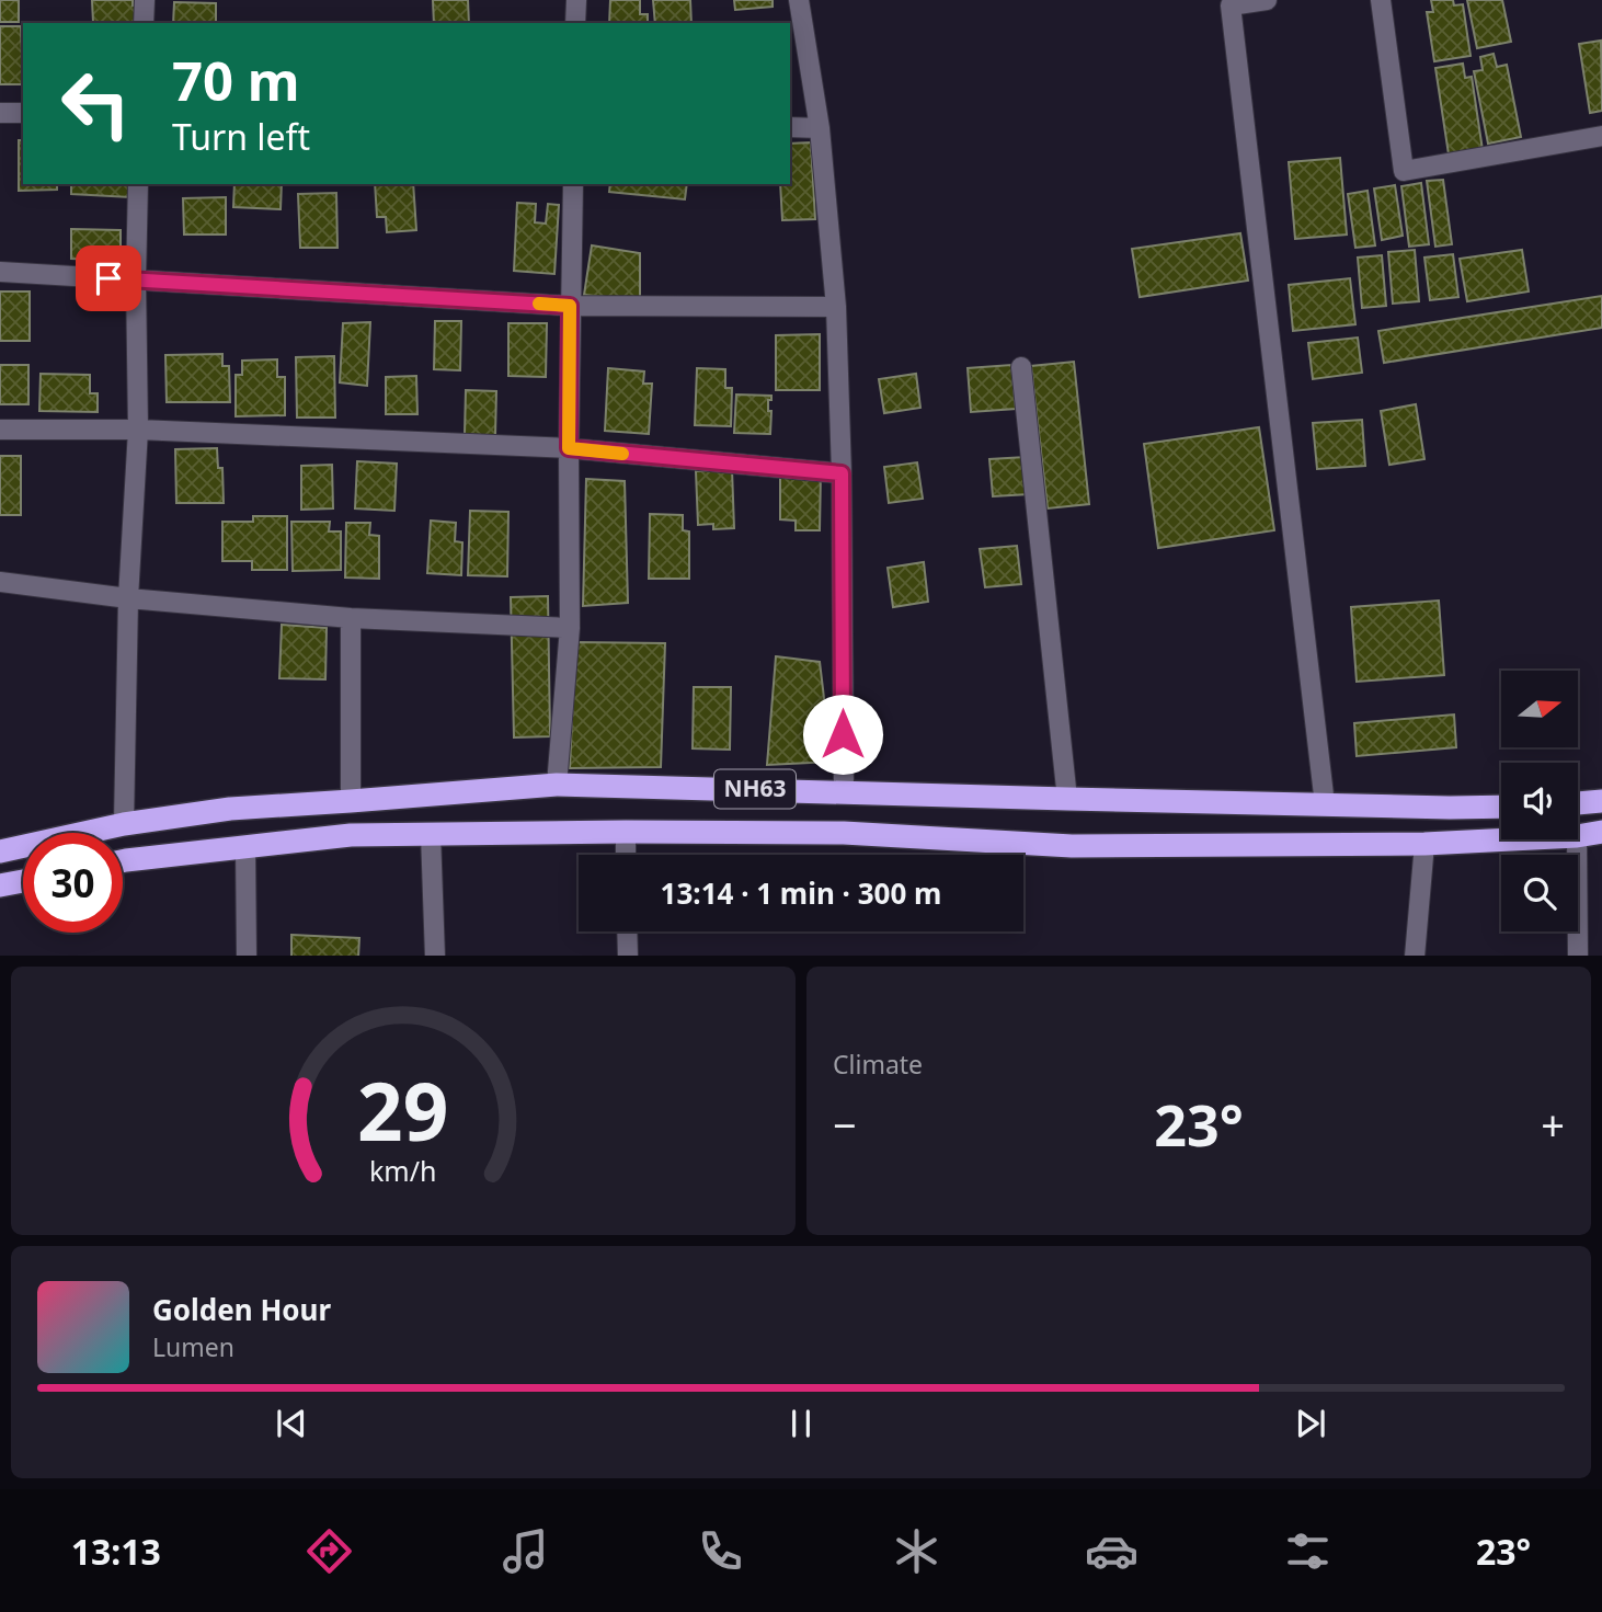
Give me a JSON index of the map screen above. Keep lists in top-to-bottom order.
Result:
{
  "streets": {
    "highway": ["NH63"]
  },
  "north": "right",
  "page": {
    "turn": ["70 m", "Turn left"],
    "limit": "30",
    "trip": "13:14 · 1 min · 300 m",
    "tile": "Climate",
    "heat": ["−", "23°", "+"],
    "song": ["Golden Hour", "Lumen"],
    "tabs": ["13:13", "23°"],
    "gauge": ["29", "km/h"]
  }
}
